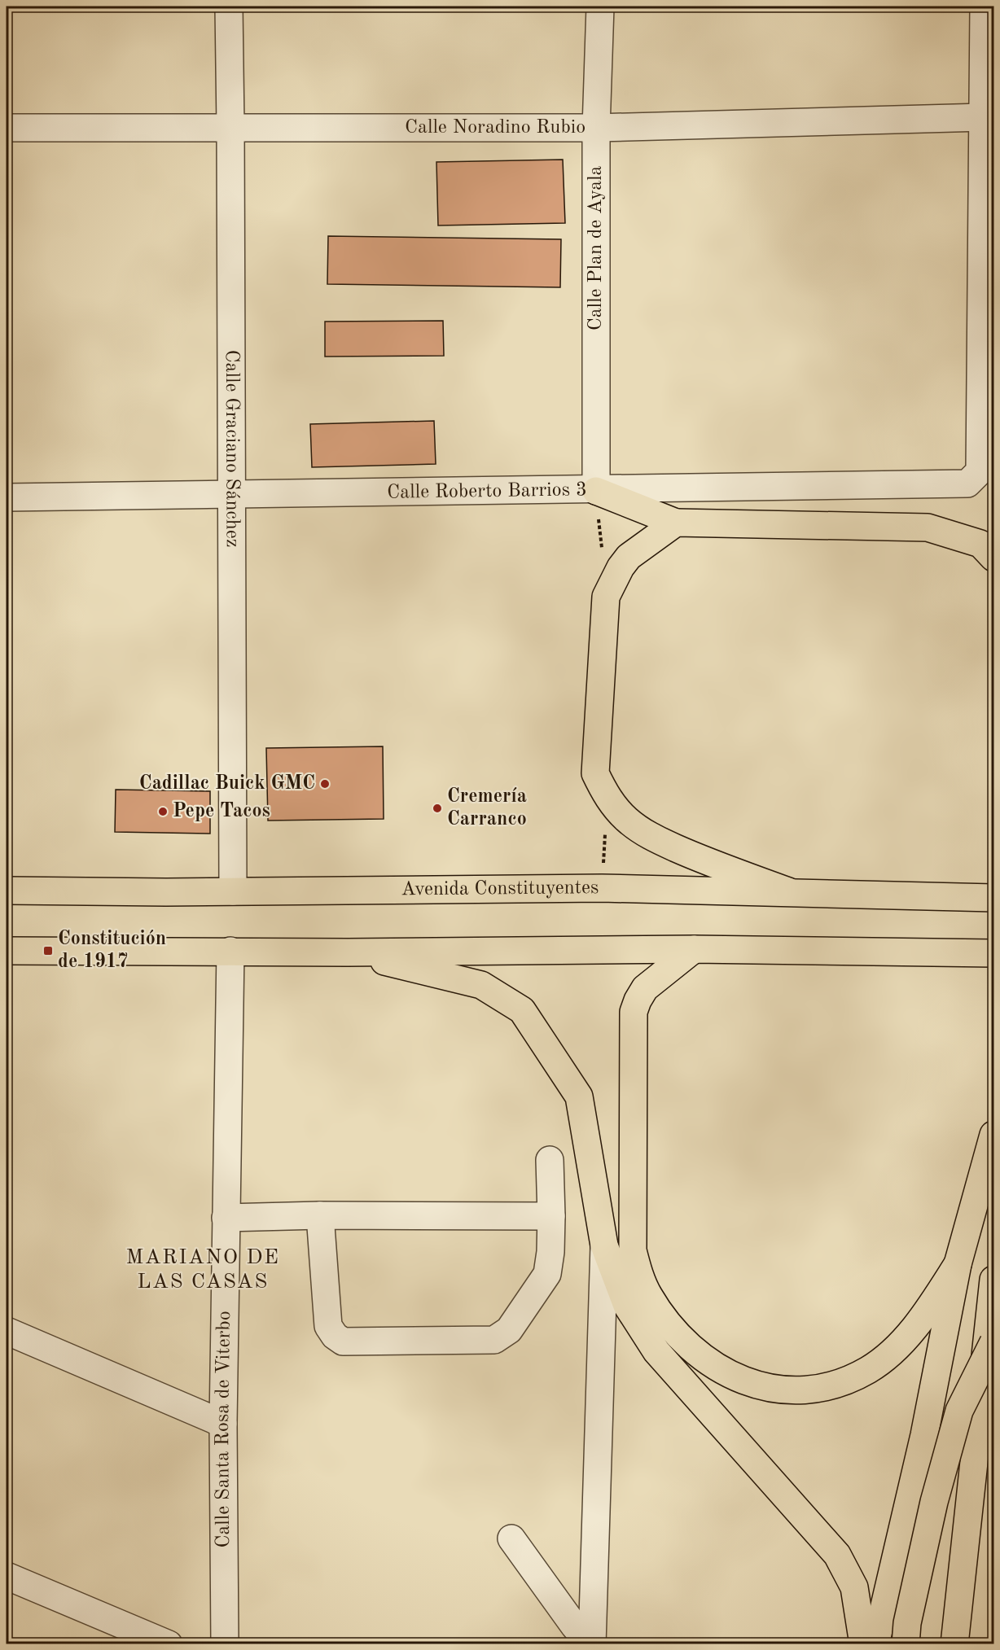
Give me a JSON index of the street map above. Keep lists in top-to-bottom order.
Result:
{
  "streets": {
    "main road": ["Avenida Constituyentes"],
    "street": [
      "Calle Noradino Rubio",
      "Calle Plan de Ayala",
      "Calle Graciano Sánchez",
      "Calle Roberto Barrios 3",
      "Calle Santa Rosa de Viterbo"
    ]
  },
  "crossings": [
    ["Calle Noradino Rubio", "Calle Plan de Ayala"],
    ["Calle Noradino Rubio", "Calle Graciano Sánchez"],
    ["Calle Noradino Rubio", "Calle Roberto Barrios 3"],
    ["Calle Plan de Ayala", "Calle Roberto Barrios 3"],
    ["Calle Graciano Sánchez", "Calle Roberto Barrios 3"],
    ["Calle Graciano Sánchez", "Avenida Constituyentes"]
  ],
  "districts": ["MARIANO DE LAS CASAS"],
  "places": {
    "other": ["Cadillac Buick GMC", "Cremería Carranco", "Pepe Tacos"],
    "transit": ["Constitución de 1917"]
  }
}
